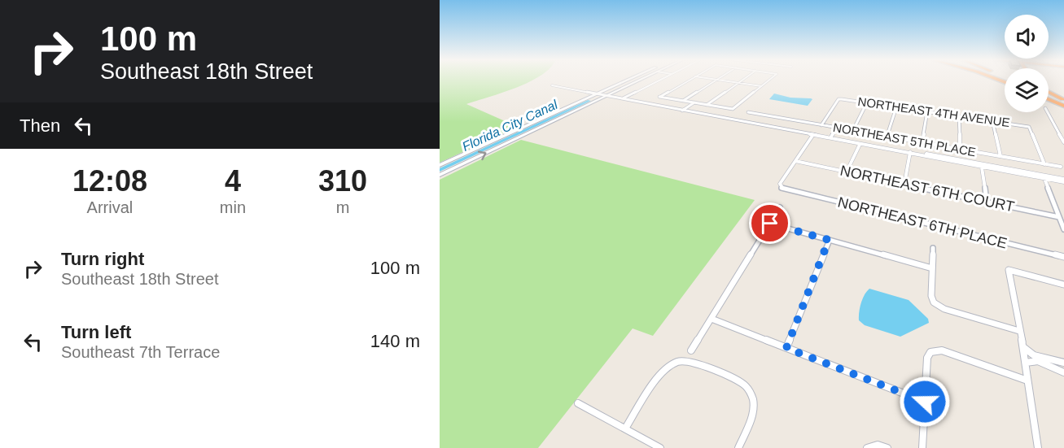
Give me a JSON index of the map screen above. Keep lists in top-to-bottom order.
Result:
{
  "streets": {
    "street": [
      "NORTHEAST 4TH AVENUE",
      "NORTHEAST 5TH PLACE",
      "NORTHEAST 6TH COURT",
      "NORTHEAST 6TH PLACE"
    ]
  },
  "crossings": [
    ["NORTHEAST 4TH AVENUE", "NORTHEAST 5TH PLACE"]
  ],
  "water": ["Florida City Canal"],
  "page": {
    "turn": ["100 m", "Southeast 18th Street"],
    "then": "Then",
    "eta": [
      "12:08",
      "Arrival",
      "4",
      "min",
      "310",
      "m"
    ],
    "list": [
      {
        "name": "Turn right",
        "note": "Southeast 18th Street",
        "value": "100 m"
      },
      {
        "name": "Turn left",
        "note": "Southeast 7th Terrace",
        "value": "140 m"
      }
    ]
  }
}
